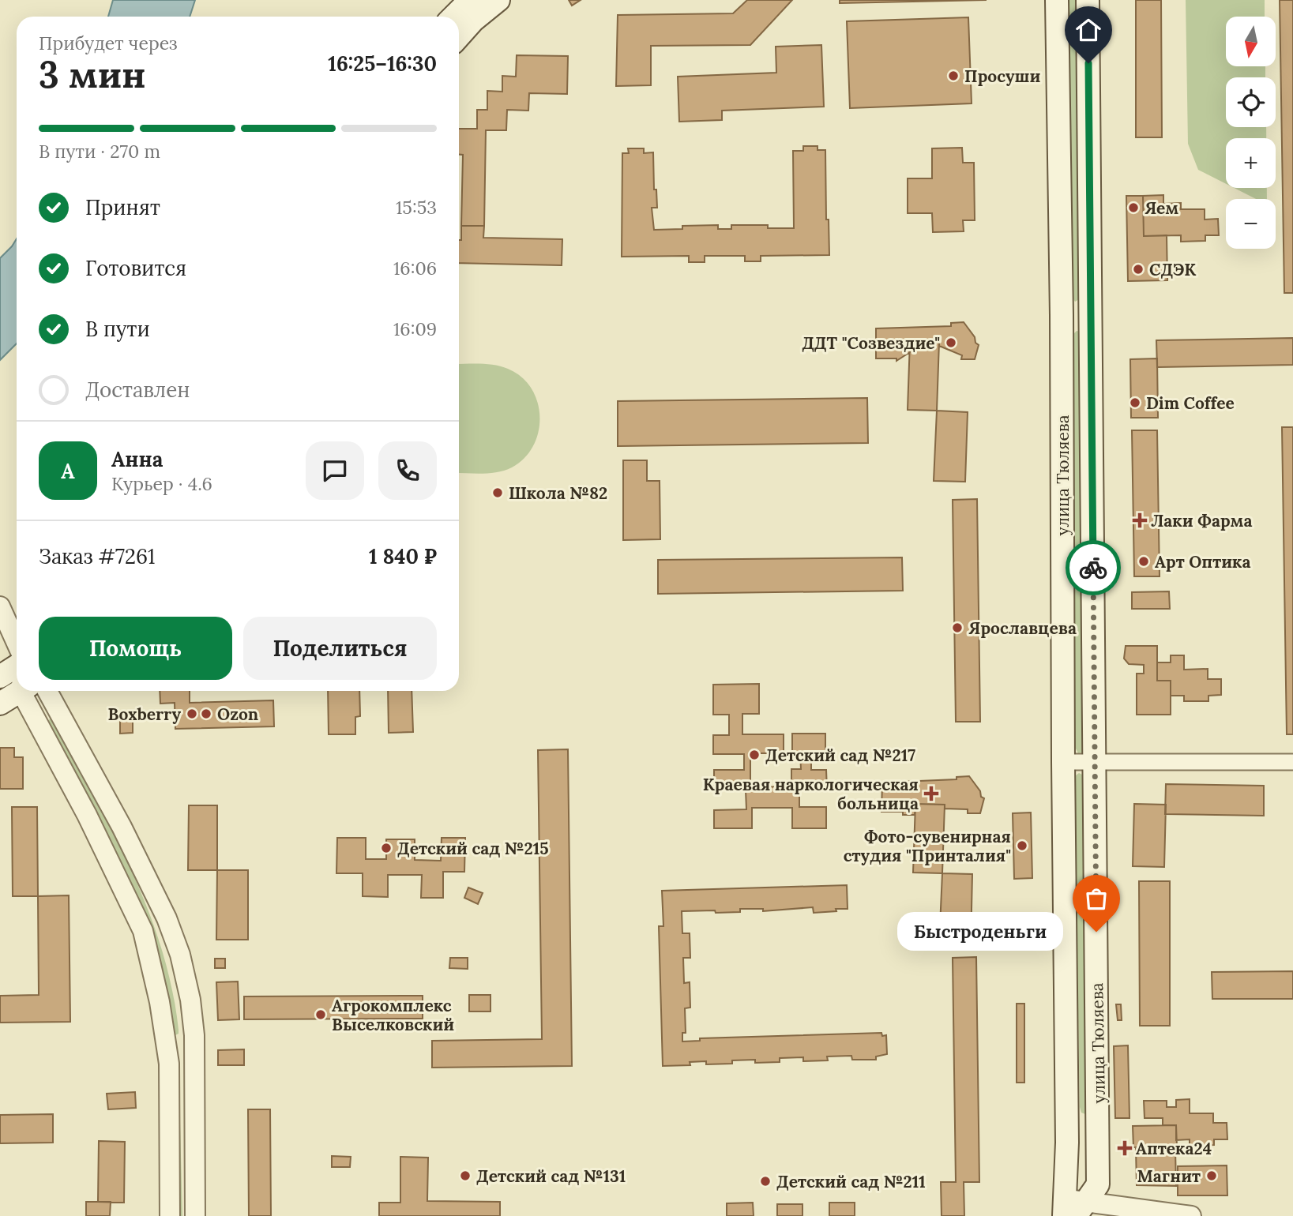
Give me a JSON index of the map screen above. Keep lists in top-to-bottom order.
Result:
{
  "streets": {
    "main road": ["улица Тюляева"]
  },
  "places": {
    "other": [
      "Просуши",
      "Яем",
      "СДЭК",
      "ДДТ \"Созвездие\"",
      "Dim Coffee",
      "Школа №82",
      "Арт Оптика",
      "Ярославцева",
      "Boxberry",
      "Ozon",
      "Детский сад №217",
      "Фото-сувенирная студия \"Принталия\"",
      "Детский сад №215",
      "Быстроденьги",
      "Агрокомплекс Выселковский",
      "Детский сад №131",
      "Магнит",
      "Детский сад №211"
    ],
    "health": ["Лаки Фарма", "Краевая наркологическая больница", "Аптека24"]
  },
  "north": "bottom",
  "page": {
    "map_buttons": ["+", "−"],
    "heading": ["3 мин", "Прибудет через", "16:25–16:30"],
    "panel": [
      "Анна",
      "Курьер · 4.6",
      "Заказ #7261",
      "1 840 ₽"
    ],
    "bar": "В пути · 270 m",
    "list": [
      ["Принят", "15:53"],
      ["Готовится", "16:06"],
      ["В пути", "16:09"],
      "Доставлен"
    ],
    "round": "А",
    "buttons": ["Помощь", "Поделиться"],
    "bubble": "Быстроденьги"
  }
}
